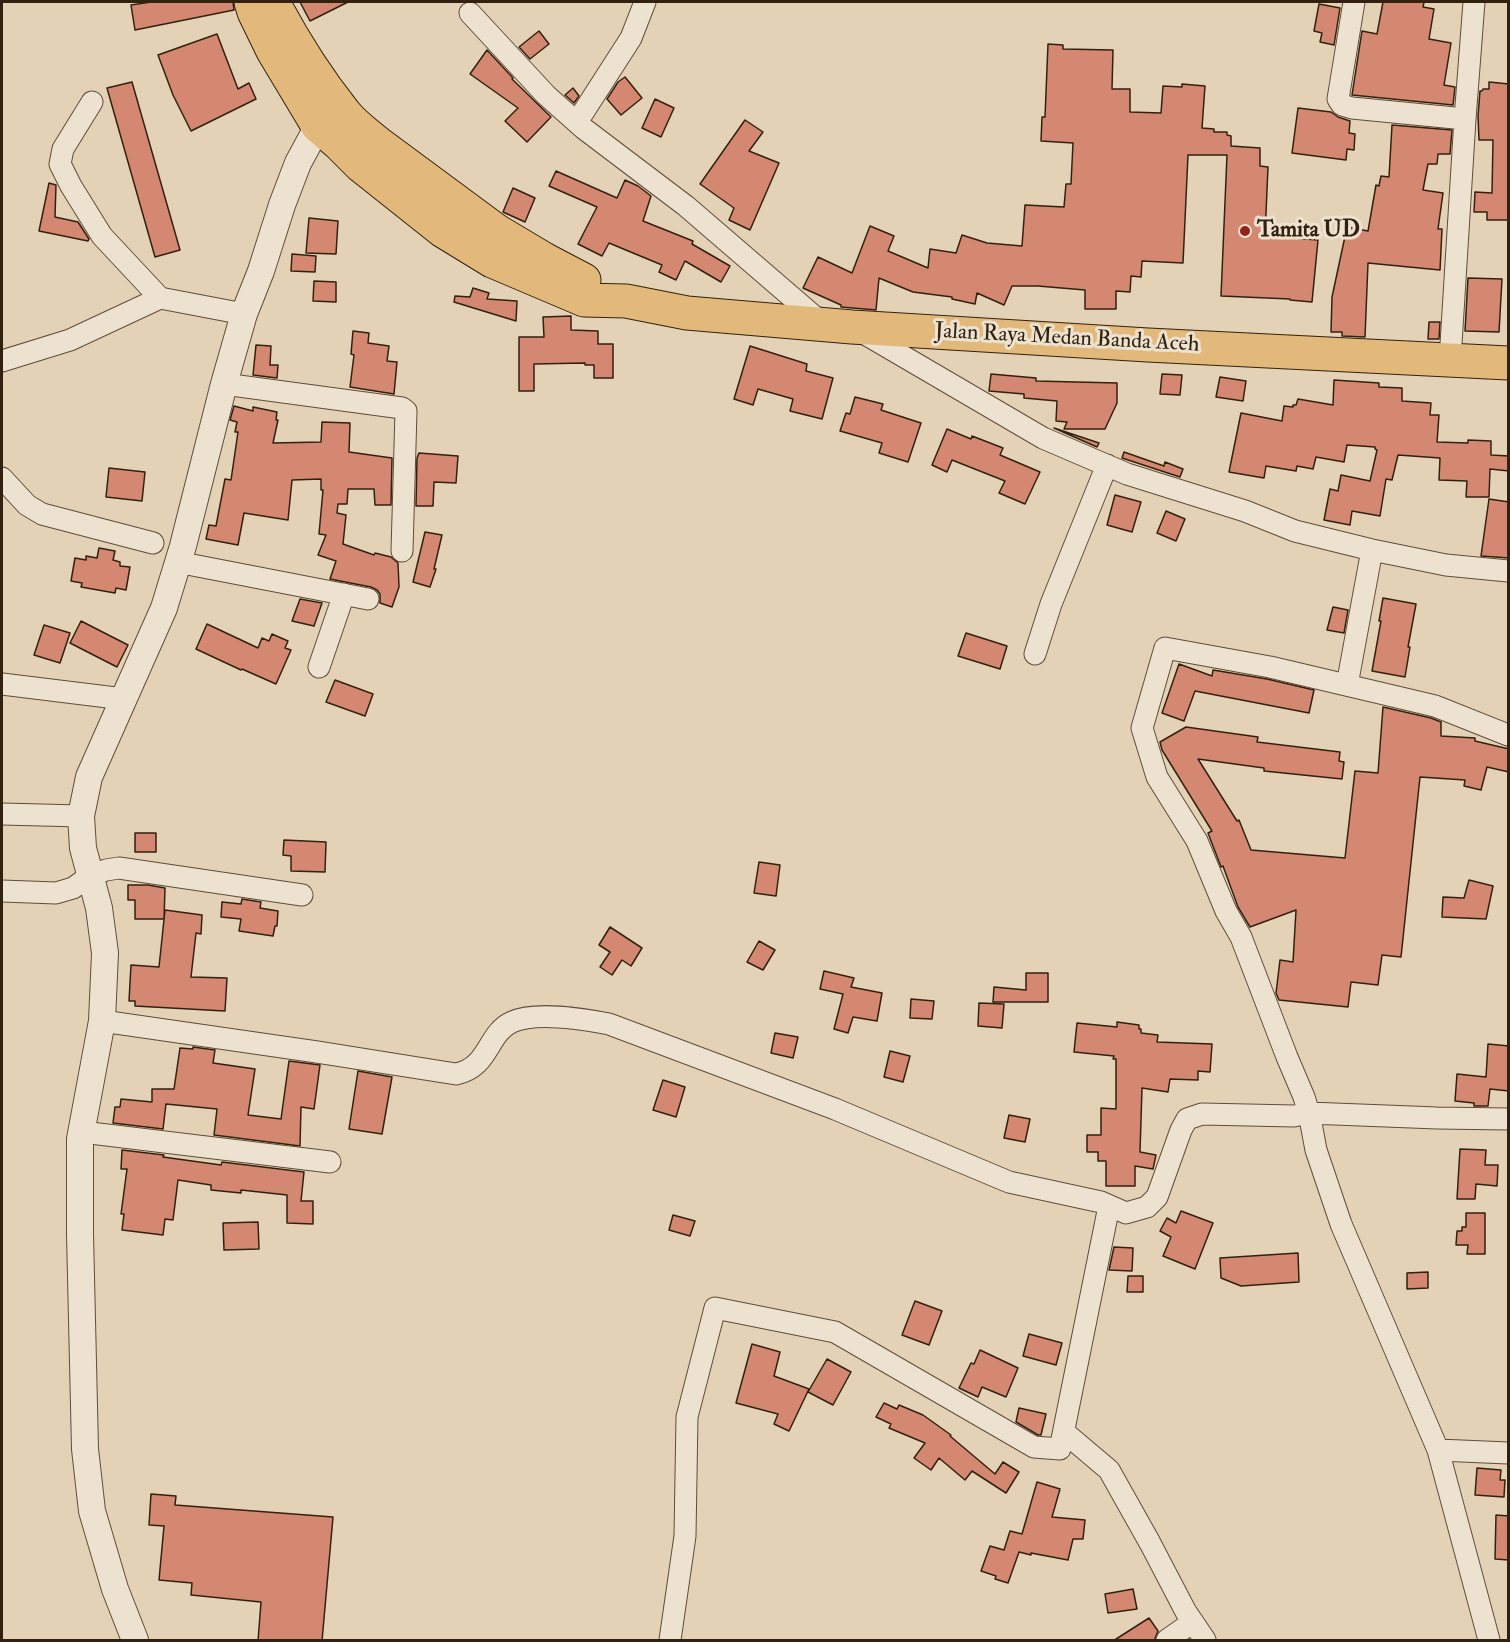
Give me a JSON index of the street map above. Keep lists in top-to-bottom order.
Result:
{
  "streets": {
    "highway": ["Jalan Raya Medan Banda Aceh"]
  },
  "places": ["Tamita UD"]
}
